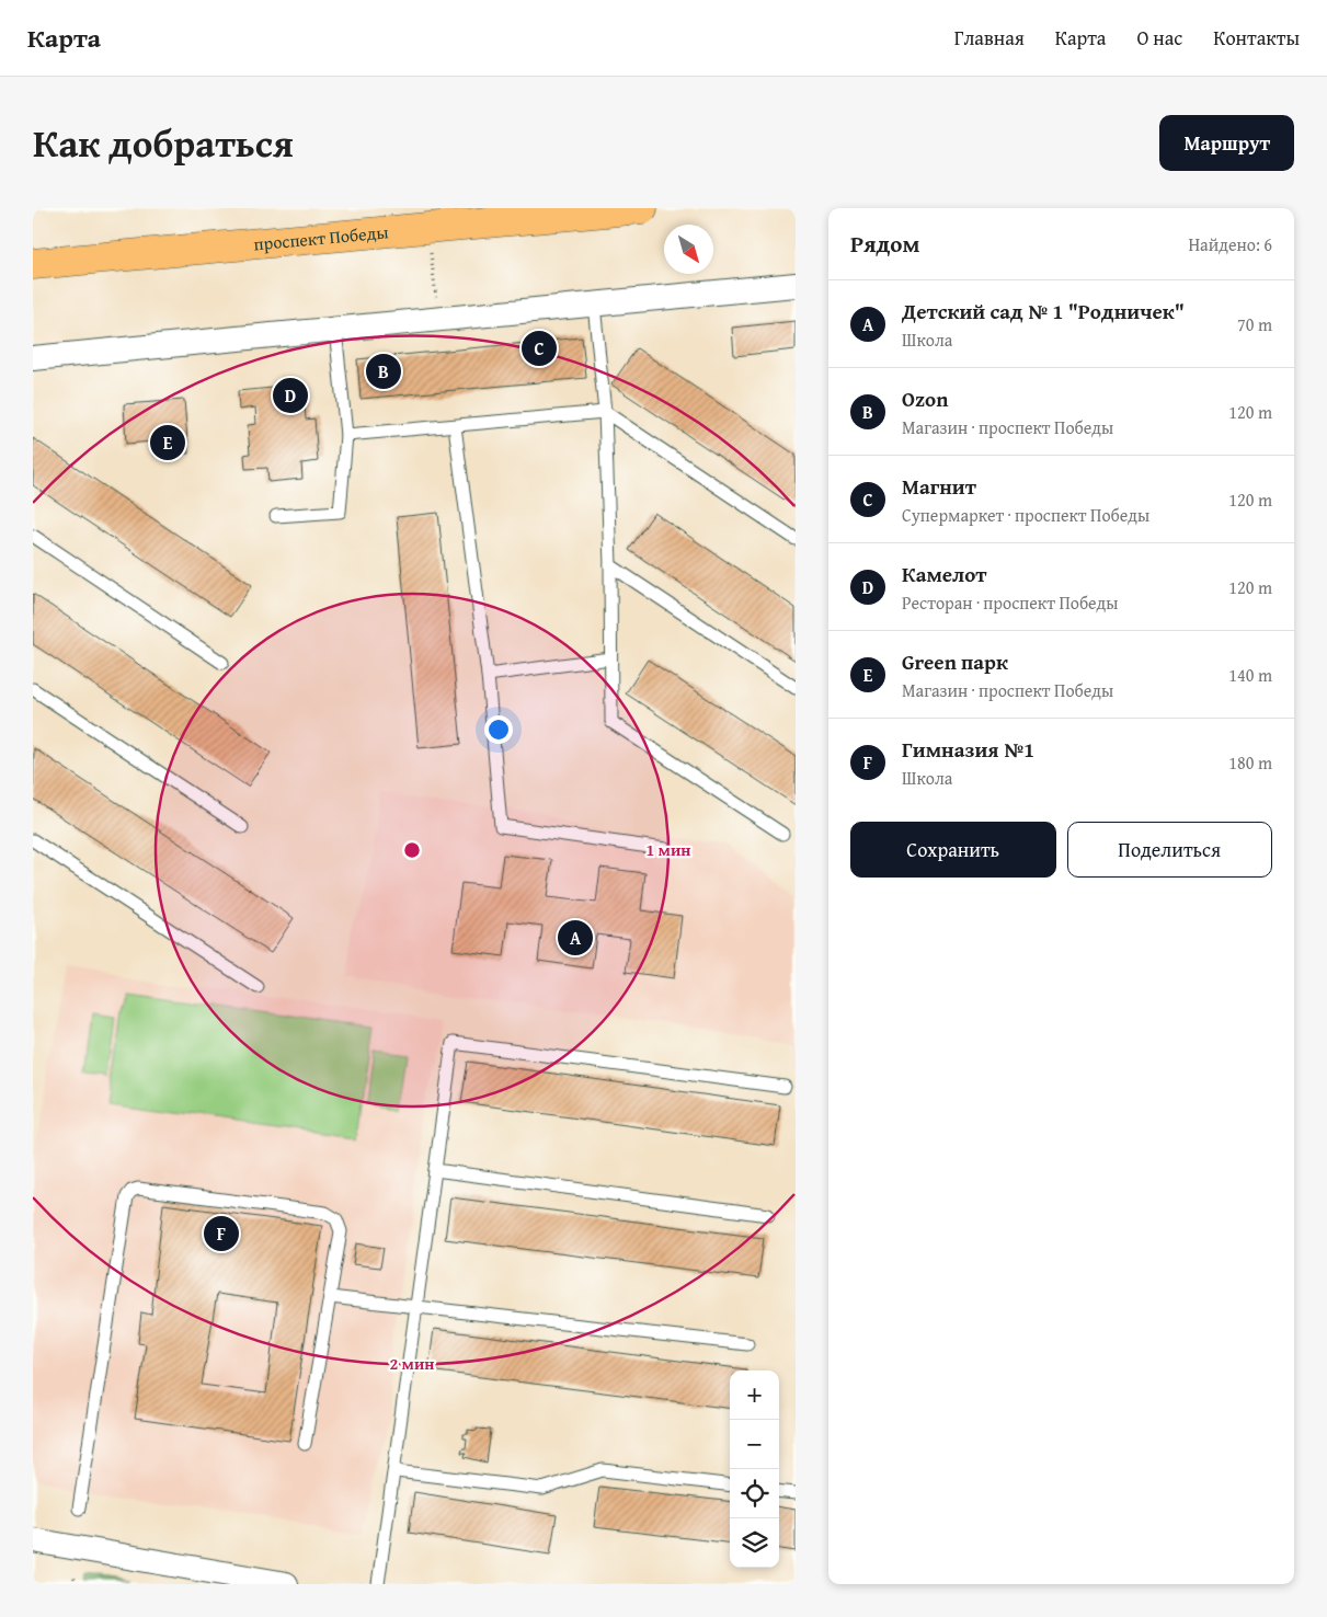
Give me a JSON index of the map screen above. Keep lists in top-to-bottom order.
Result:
{
  "streets": {
    "main road": ["проспект Победы"]
  },
  "north": "bottom right",
  "page": {
    "header": "Карта",
    "nav": [
      "Главная",
      "Карта",
      "О нас",
      "Контакты"
    ],
    "title": "Как добраться",
    "buttons": [
      "Маршрут",
      ["Сохранить", "Поделиться"]
    ],
    "heading": ["Рядом", "Найдено: 6"],
    "list": [
      {
        "mark": "A",
        "name": "Детский сад № 1 \"Родничек\"",
        "note": "Школа",
        "value": "70 m"
      },
      {
        "mark": "B",
        "name": "Ozon",
        "note": "Магазин · проспект Победы",
        "value": "120 m"
      },
      {
        "mark": "C",
        "name": "Магнит",
        "note": "Супермаркет · проспект Победы",
        "value": "120 m"
      },
      {
        "mark": "D",
        "name": "Камелот",
        "note": "Ресторан · проспект Победы",
        "value": "120 m"
      },
      {
        "mark": "E",
        "name": "Green парк",
        "note": "Магазин · проспект Победы",
        "value": "140 m"
      },
      {
        "mark": "F",
        "name": "Гимназия №1",
        "note": "Школа",
        "value": "180 m"
      }
    ],
    "pins": [
      "C",
      "B",
      "D",
      "E",
      "A",
      "F"
    ],
    "map_buttons": ["+", "−"]
  },
  "rings": ["1 мин", "2 мин"]
}
